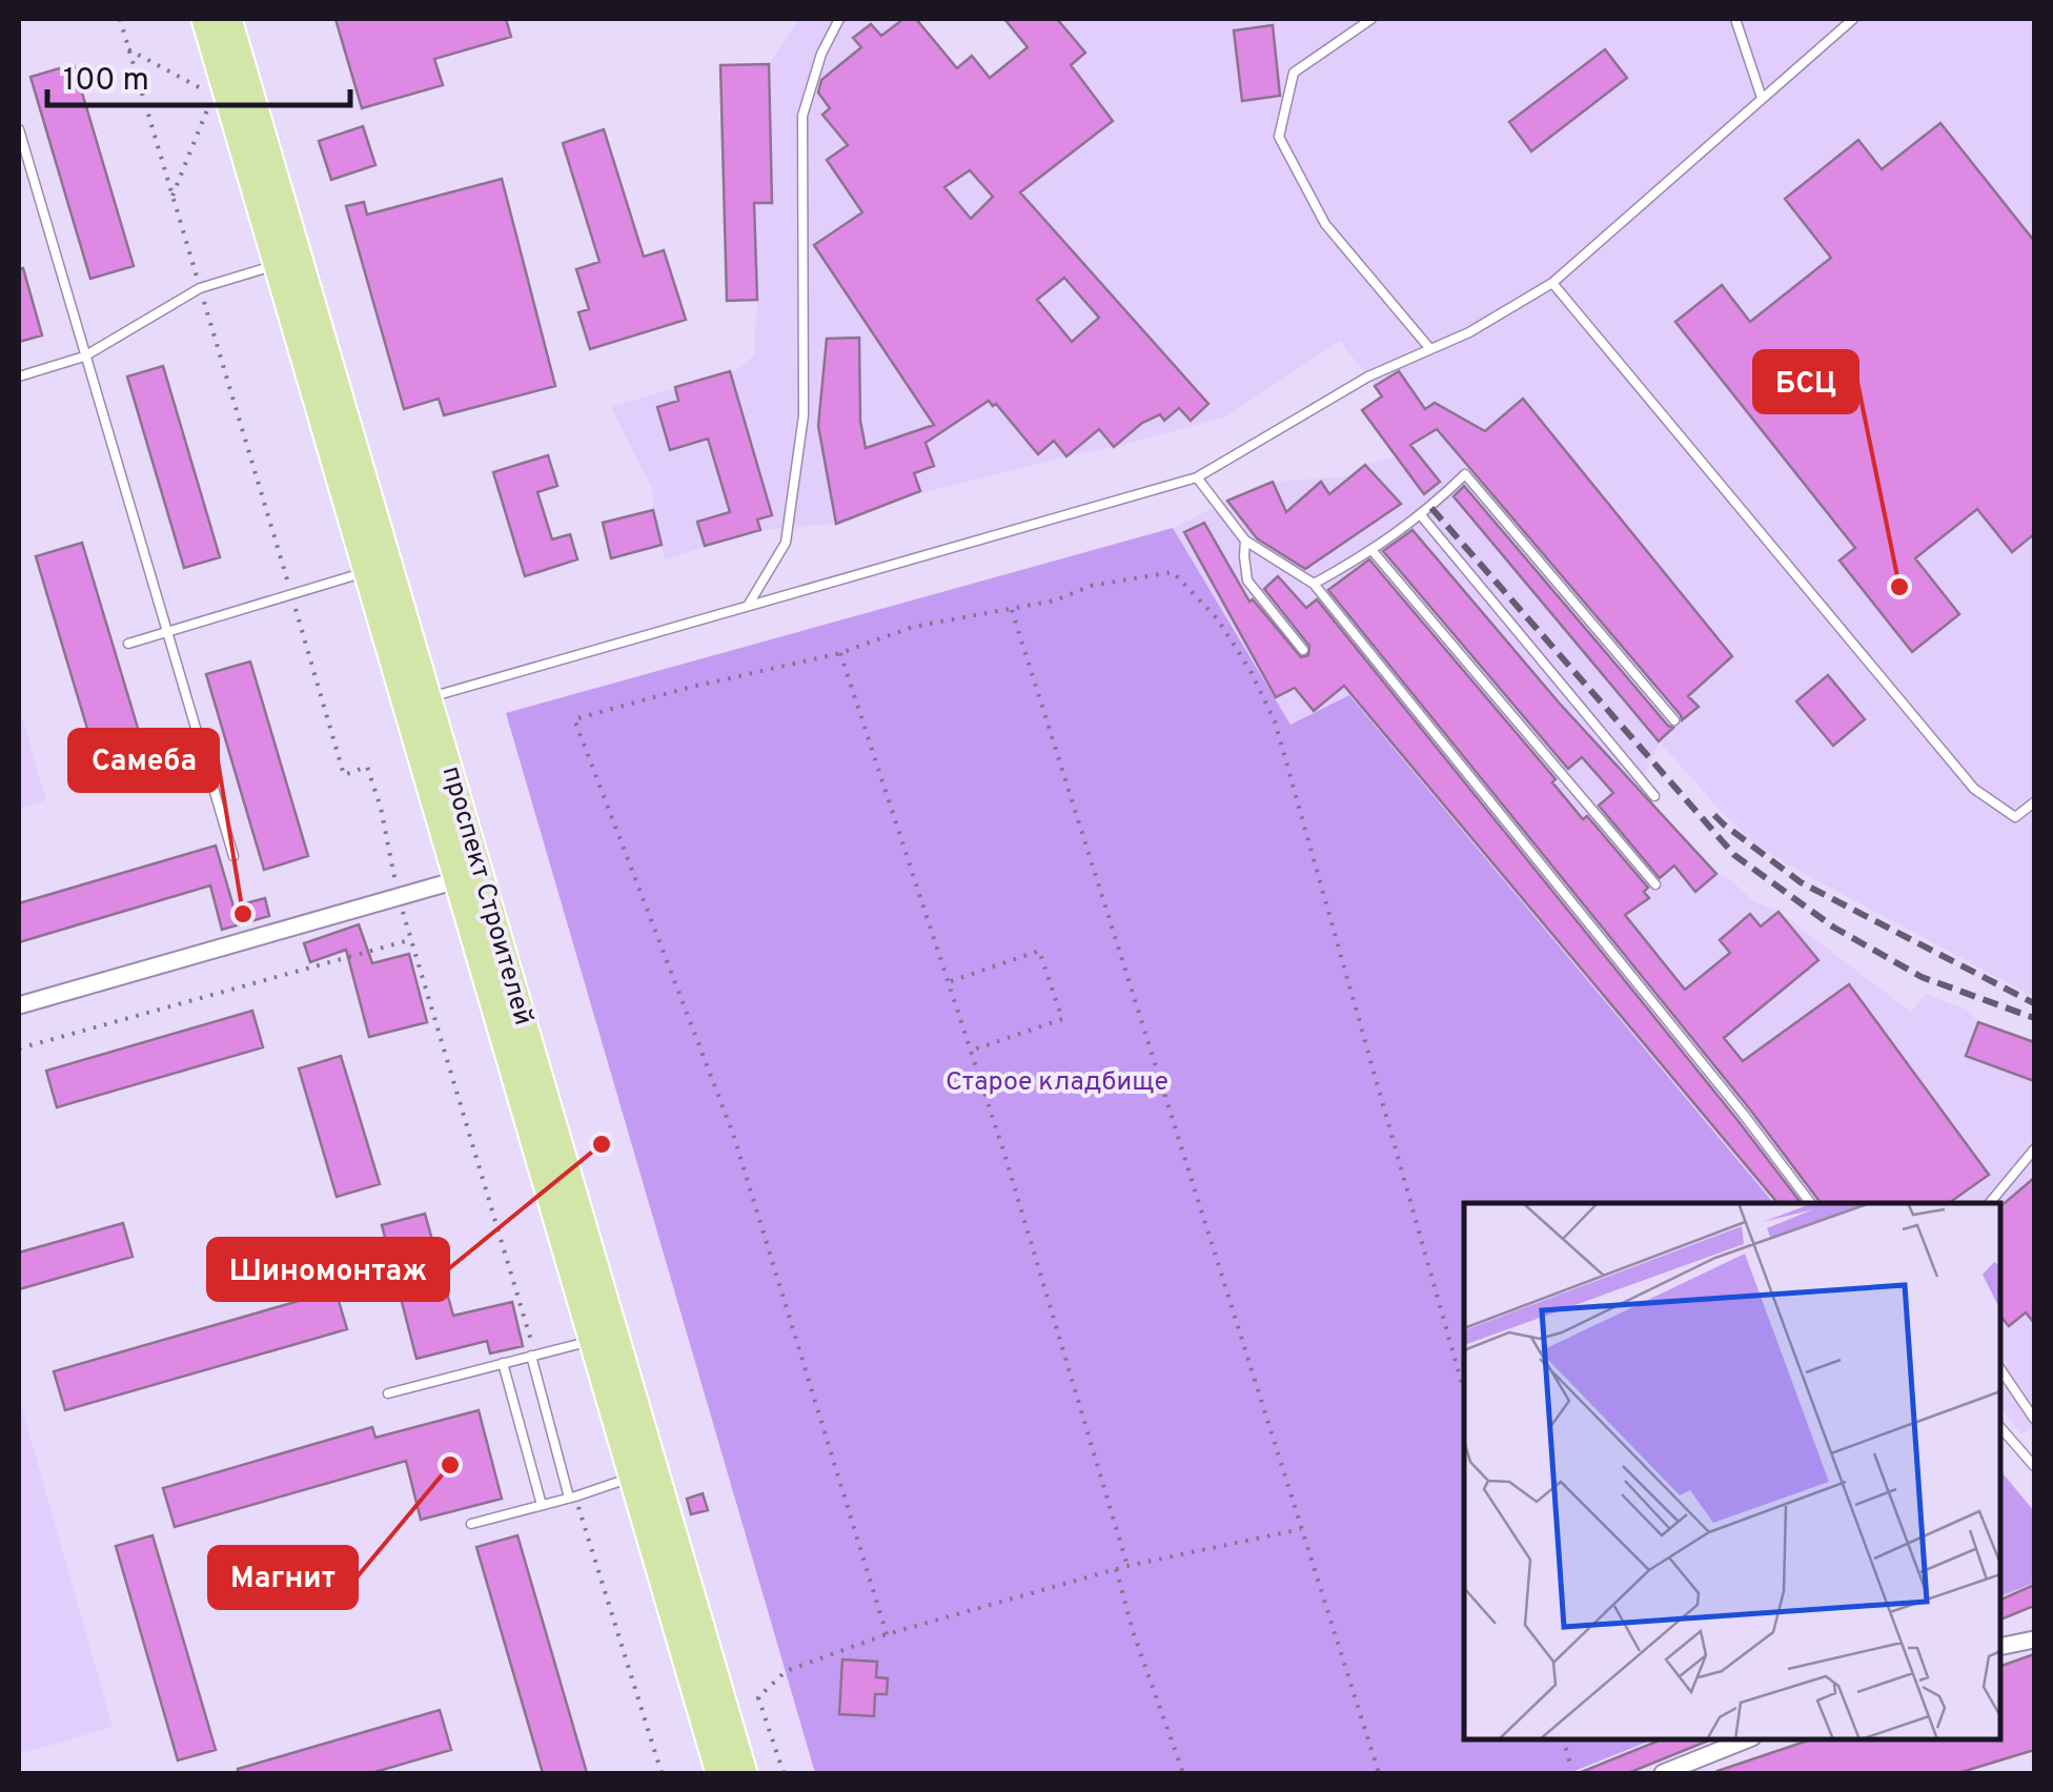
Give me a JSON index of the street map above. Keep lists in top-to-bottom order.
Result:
{
  "streets": {
    "main road": ["проспект Строителей"]
  },
  "parks": ["Старое кладбище"],
  "places": [
    "БСЦ",
    "Самеба",
    "Шиномонтаж",
    "Магнит"
  ],
  "scale_bar": "100 m"
}
